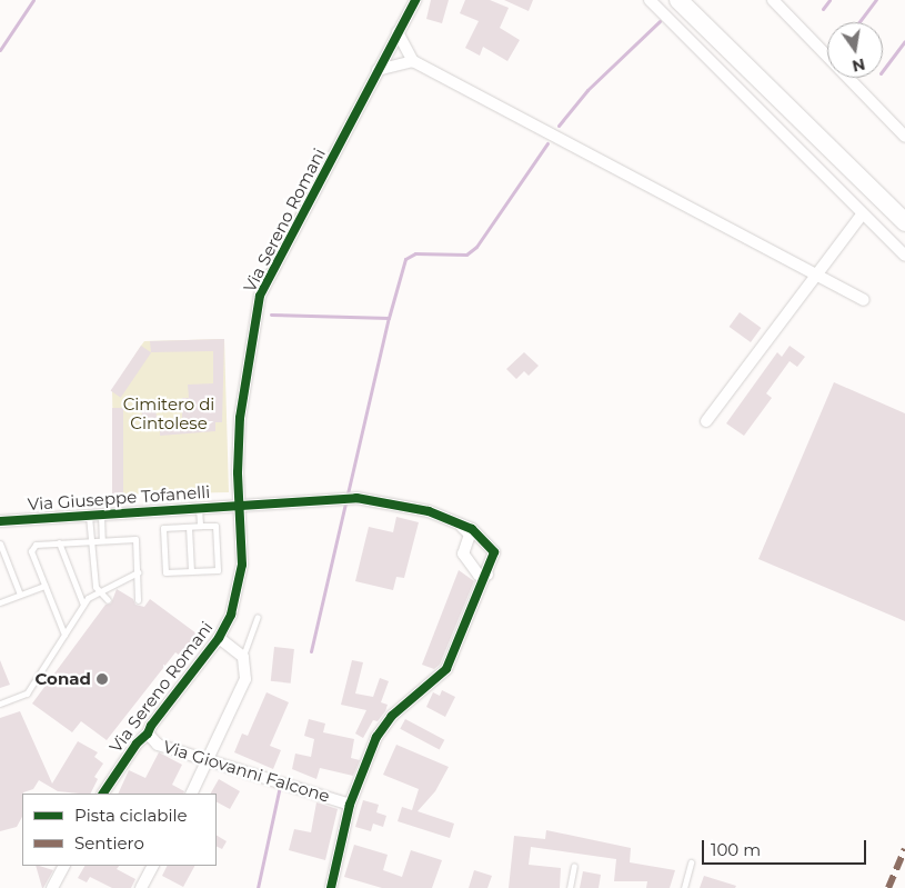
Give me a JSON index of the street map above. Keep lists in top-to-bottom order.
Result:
{
  "streets": {
    "street": ["Via Sereno Romani", "Via Giuseppe Tofanelli", "Via Giovanni Falcone"]
  },
  "crossings": [
    ["Via Sereno Romani", "Via Giuseppe Tofanelli"],
    ["Via Sereno Romani", "Via Giovanni Falcone"]
  ],
  "parks": ["Cimitero di Cintolese"],
  "places": ["Conad"],
  "legend": ["Pista ciclabile", "Sentiero"],
  "scale_bar": "100 m",
  "north": "bottom"
}
